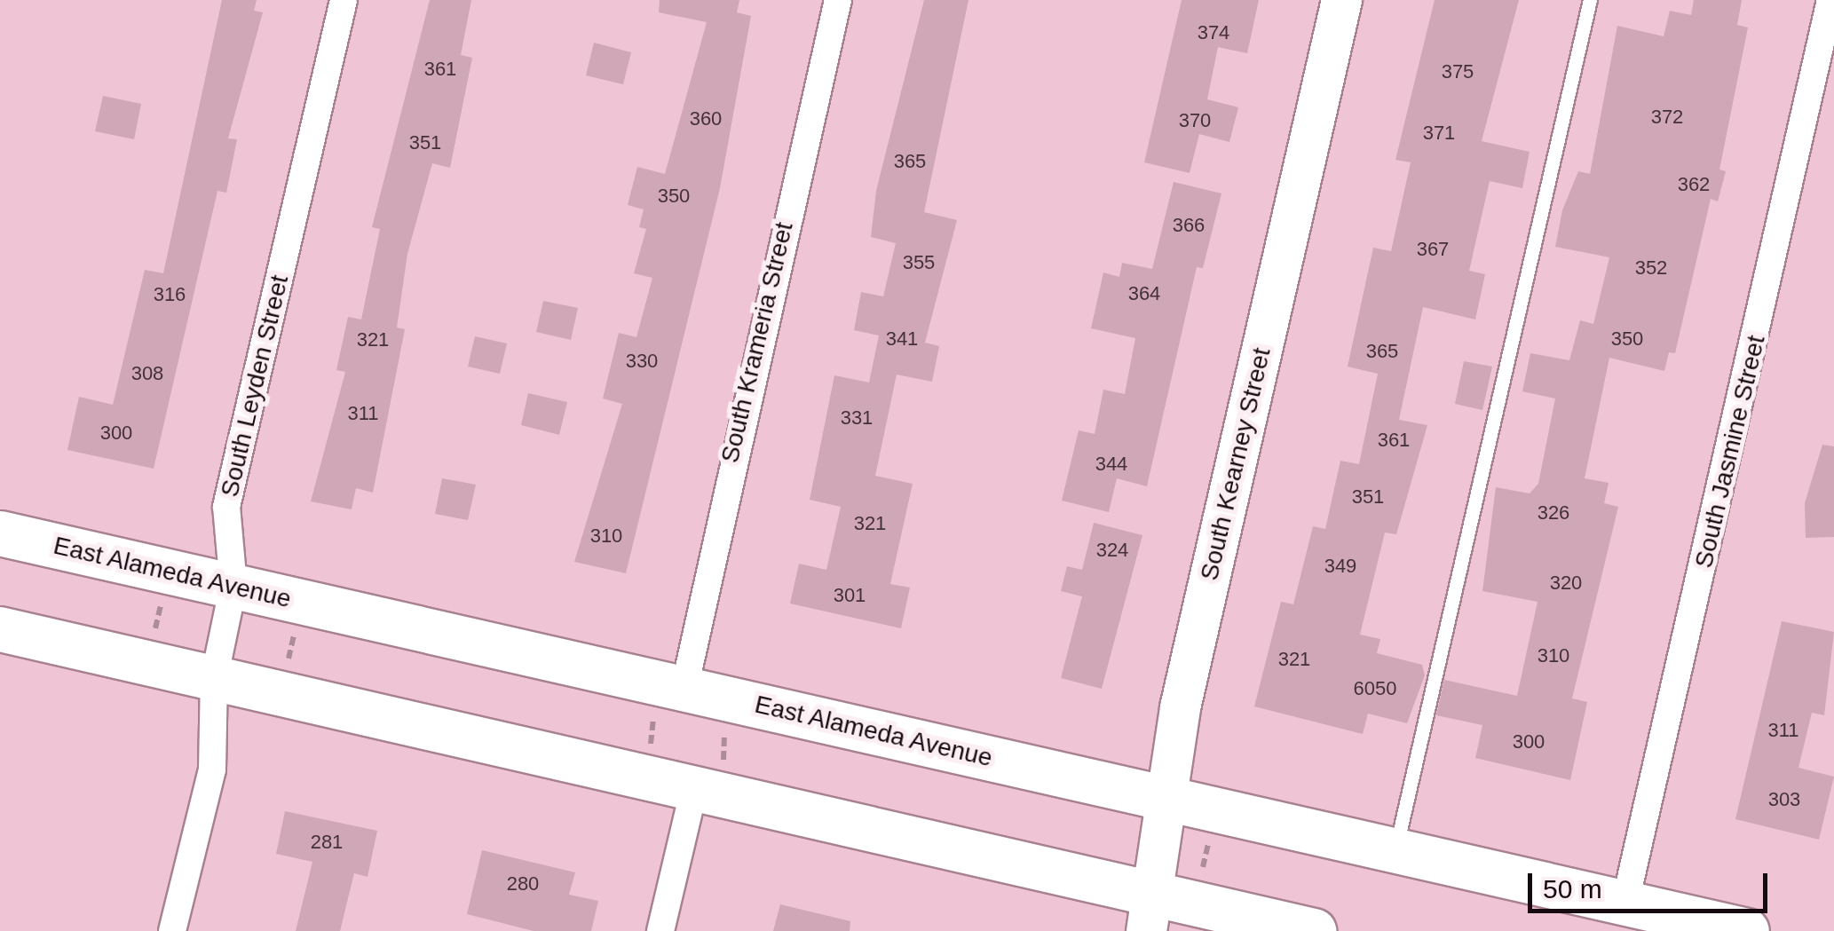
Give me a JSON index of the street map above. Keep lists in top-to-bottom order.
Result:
{
  "streets": {
    "main road": ["East Alameda Avenue"],
    "street": [
      "South Krameria Street",
      "South Leyden Street",
      "South Jasmine Street",
      "South Kearney Street"
    ]
  },
  "crossings": [
    ["South Krameria Street", "East Alameda Avenue"],
    ["South Leyden Street", "East Alameda Avenue"],
    ["South Jasmine Street", "East Alameda Avenue"],
    ["South Kearney Street", "East Alameda Avenue"]
  ],
  "house_numbers": [
    "374",
    "361",
    "375",
    "372",
    "360",
    "370",
    "371",
    "351",
    "365",
    "362",
    "350",
    "366",
    "367",
    "355",
    "352",
    "364",
    "316",
    "341",
    "350",
    "321",
    "365",
    "330",
    "308",
    "311",
    "331",
    "300",
    "361",
    "344",
    "351",
    "326",
    "321",
    "310",
    "324",
    "349",
    "320",
    "301",
    "310",
    "321",
    "6050",
    "311",
    "300",
    "303",
    "281",
    "280"
  ],
  "scale_bar": "50 m"
}
